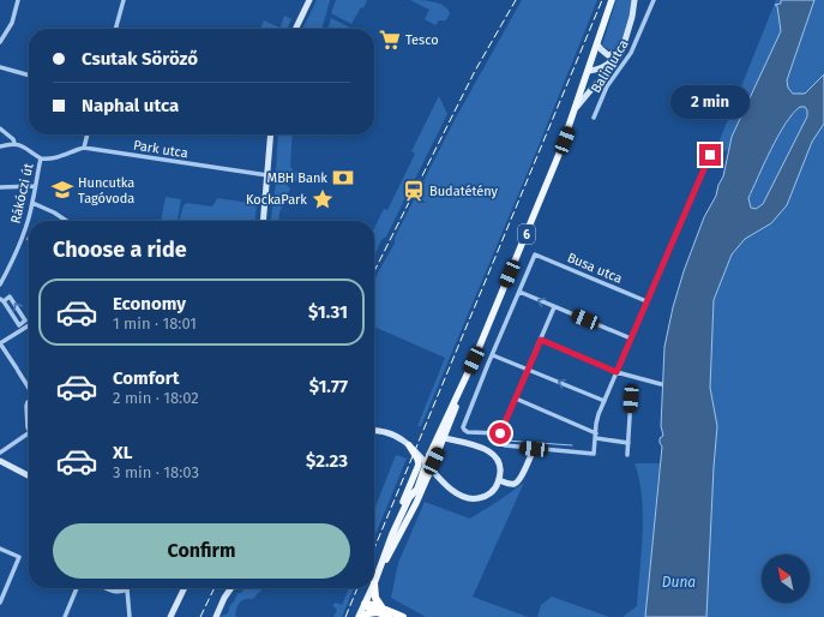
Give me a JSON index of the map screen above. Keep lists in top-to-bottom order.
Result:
{
  "streets": {
    "main road": ["6"],
    "street": [
      "Balin utca",
      "Park utca",
      "Rákóczi út",
      "Busa utca"
    ]
  },
  "crossings": [
    ["Park utca", "Rákóczi út"]
  ],
  "water": ["Duna"],
  "places": {
    "supermarket": ["Tesco"],
    "bank": ["MBH Bank"],
    "school or university": ["Huncutka Tagóvoda"],
    "station": ["Budatétény"],
    "place": ["KockaPark"]
  },
  "north": "top left",
  "page": {
    "banner": ["Csutak Söröző", "Naphal utca"],
    "bubble": "2 min",
    "heading": "Choose a ride",
    "list": [
      {
        "name": "Economy",
        "note": "1 min · 18:01",
        "value": "$1.31"
      },
      {
        "name": "Comfort",
        "note": "2 min · 18:02",
        "value": "$1.77"
      },
      {
        "name": "XL",
        "note": "3 min · 18:03",
        "value": "$2.23"
      }
    ],
    "buttons": "Confirm"
  }
}
